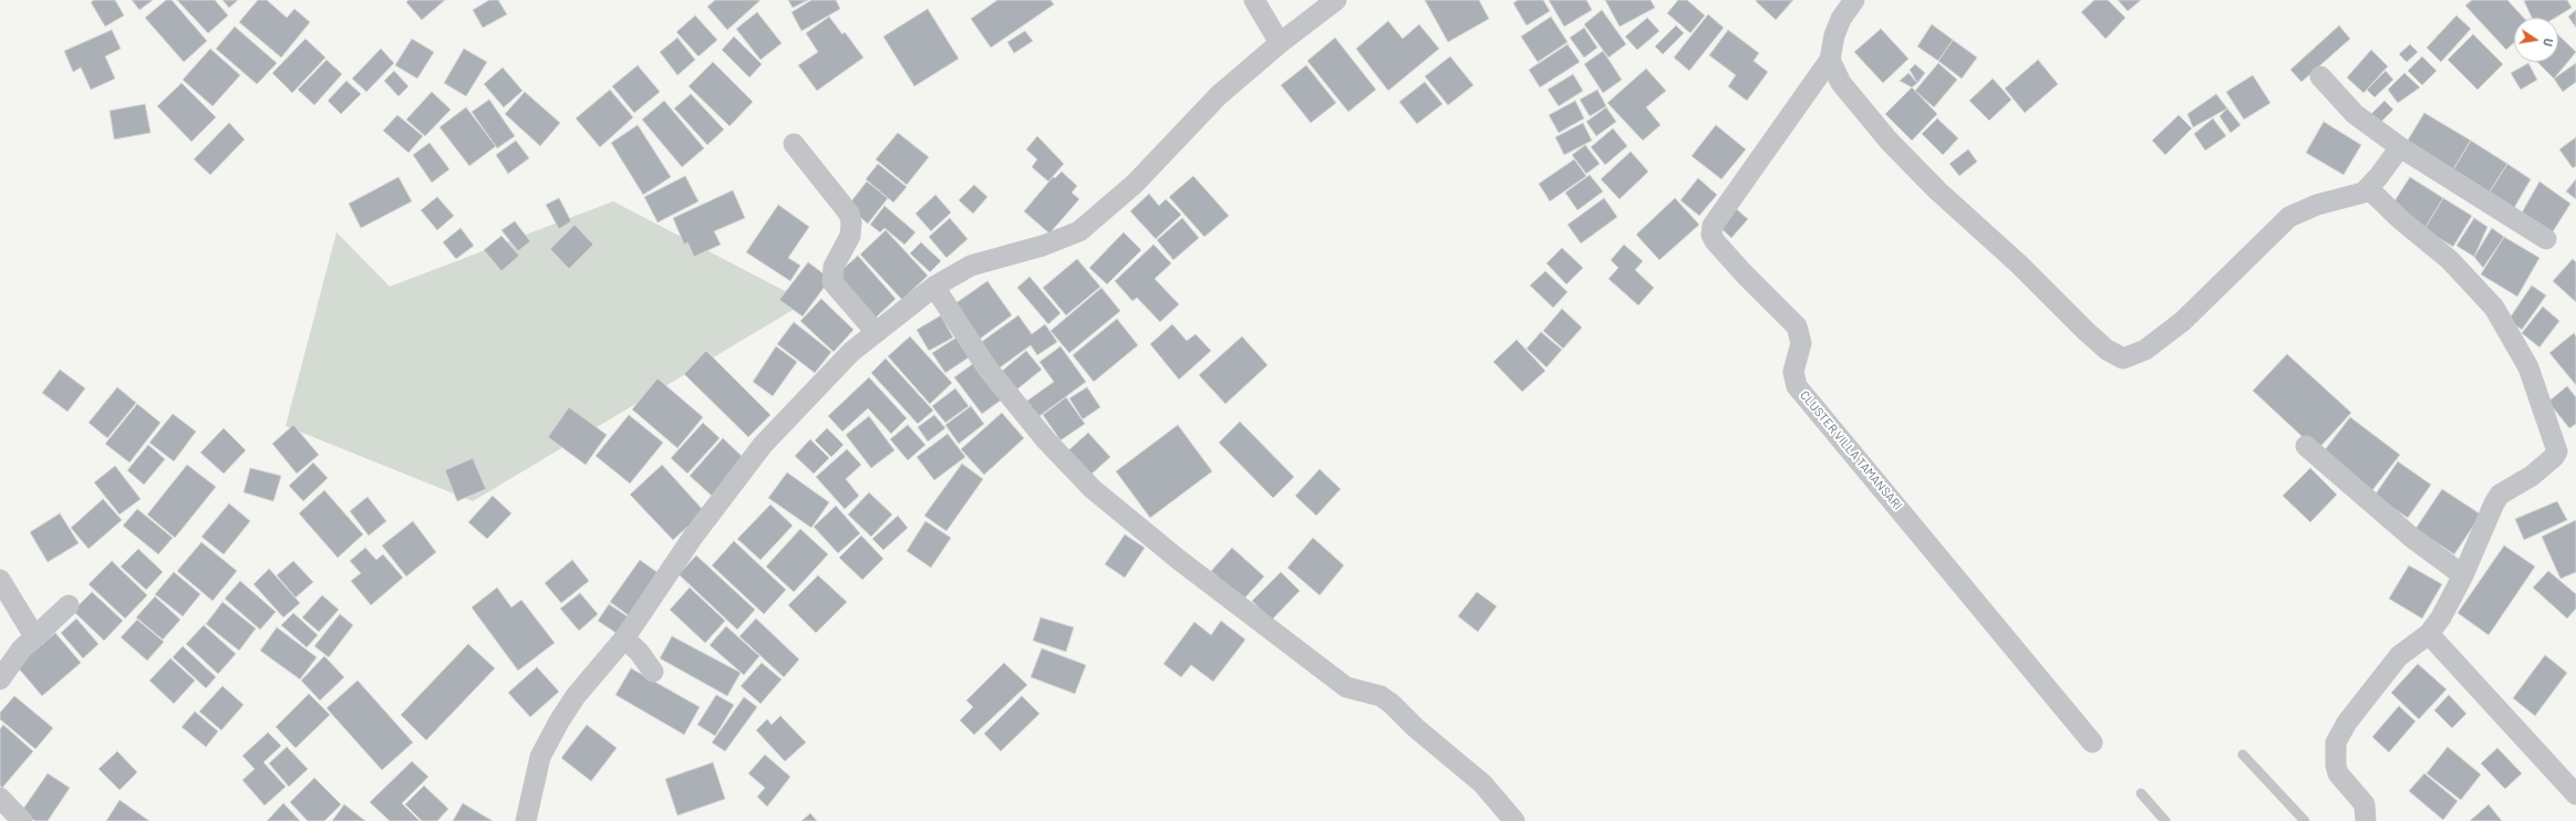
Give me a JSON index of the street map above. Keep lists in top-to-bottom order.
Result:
{
  "streets": {
    "street": ["CLUSTER VILLA TAMANSARI"]
  },
  "north": "right"
}
